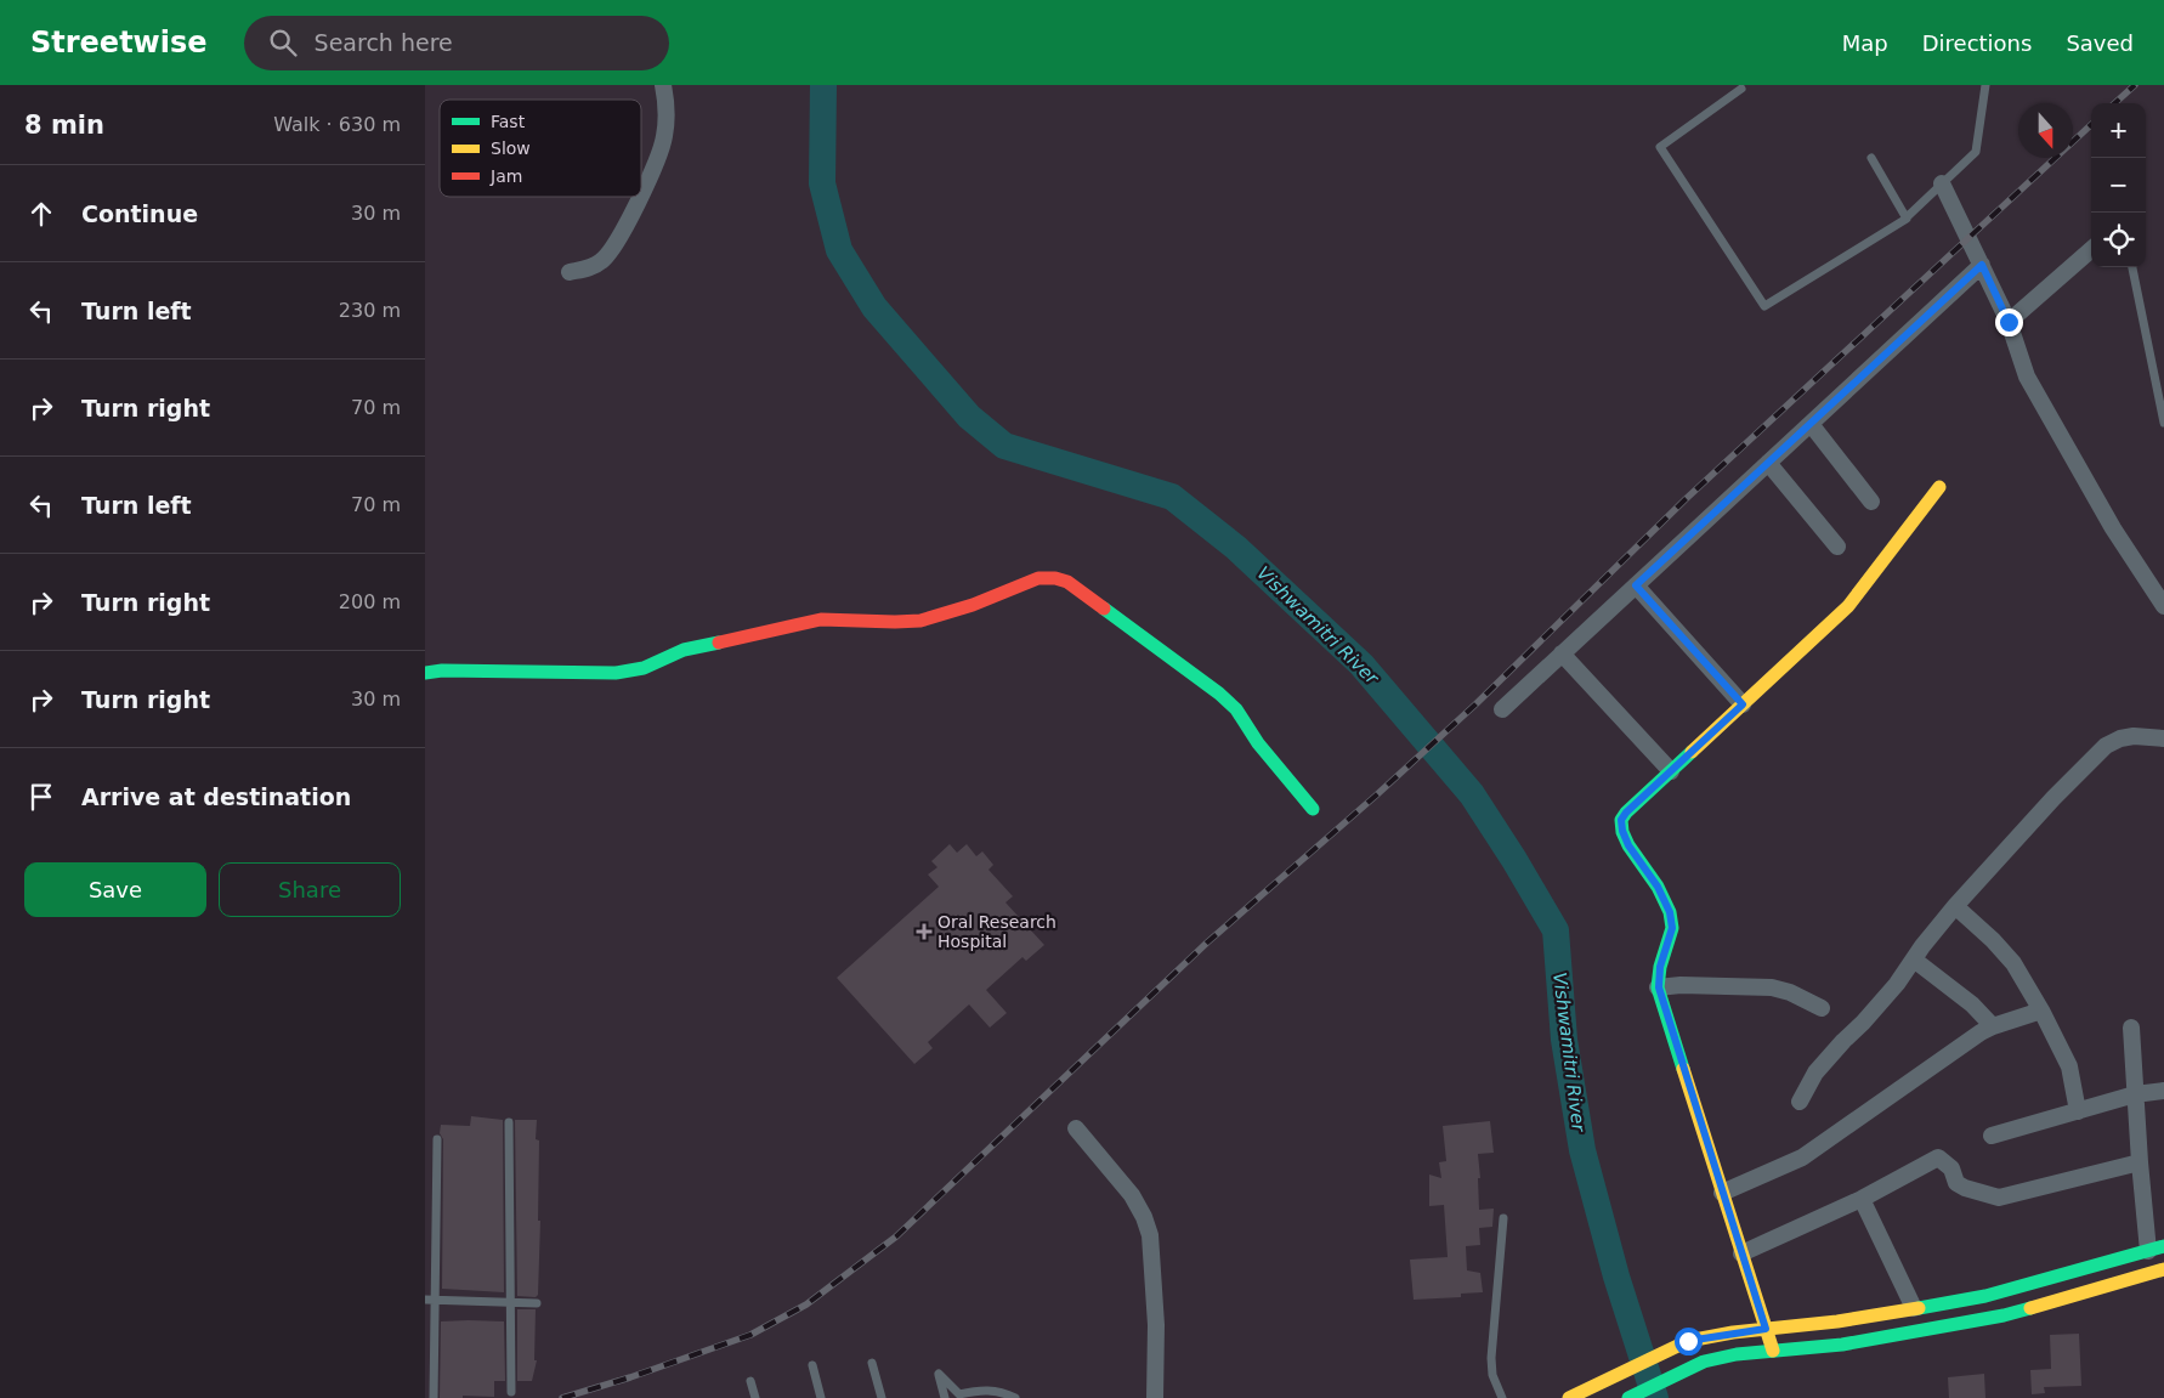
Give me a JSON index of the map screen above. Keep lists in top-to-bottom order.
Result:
{
  "water": ["Vishwamitri River"],
  "places": {
    "health": ["Oral Research Hospital"]
  },
  "legend": ["Fast", "Slow", "Jam"],
  "north": "bottom",
  "page": {
    "header": "Streetwise",
    "search": "Search here",
    "nav": ["Map", "Directions", "Saved"],
    "heading": ["8 min", "Walk · 630 m"],
    "map_buttons": ["+", "−"],
    "list": [
      ["Continue", "30 m"],
      ["Turn left", "230 m"],
      ["Turn right", "70 m"],
      ["Turn left", "70 m"],
      ["Turn right", "200 m"],
      ["Turn right", "30 m"],
      "Arrive at destination"
    ],
    "buttons": ["Save", "Share"]
  }
}
